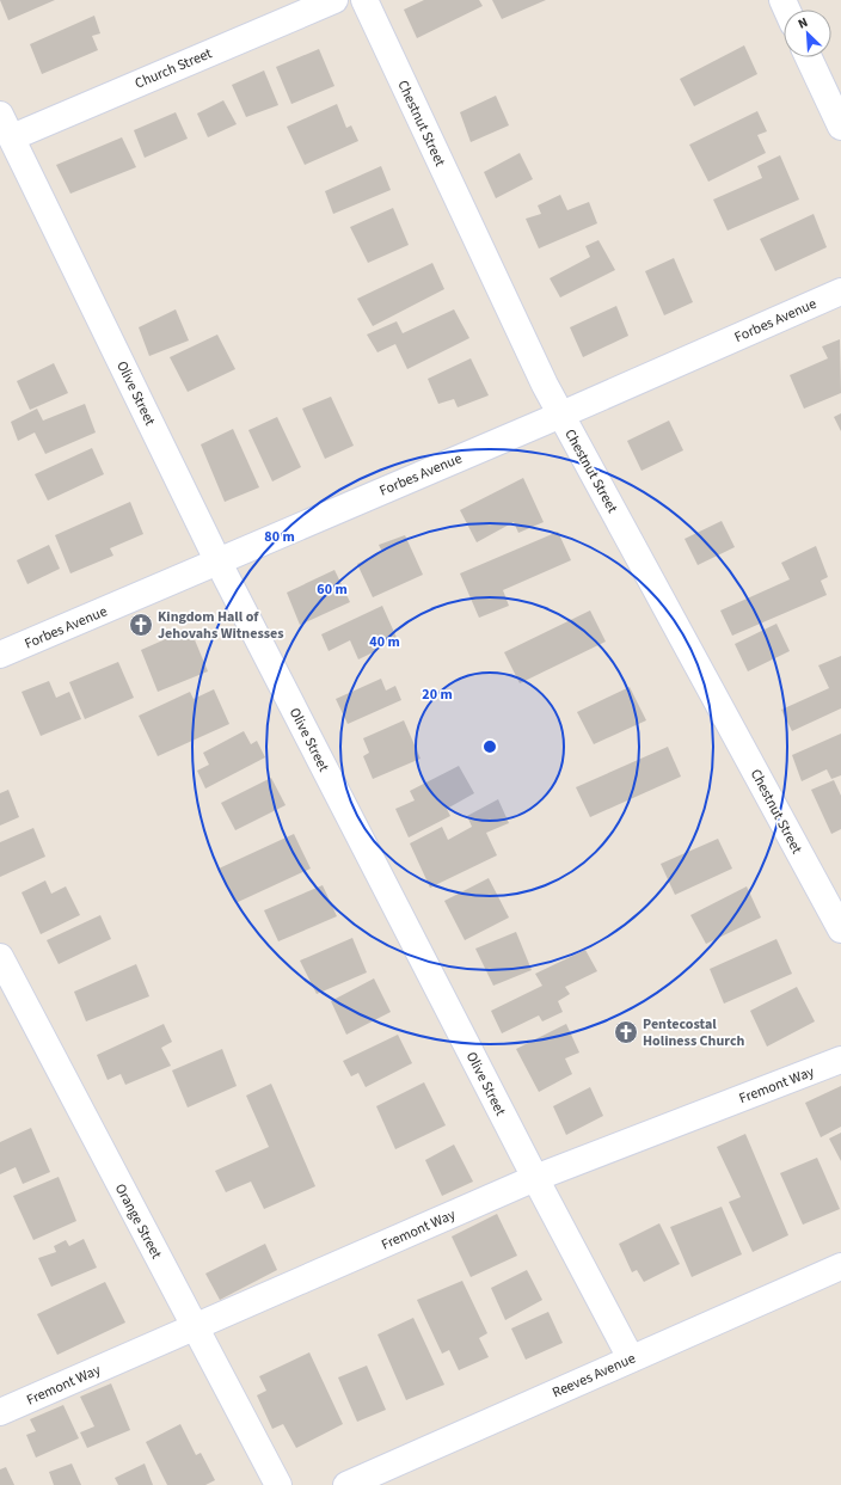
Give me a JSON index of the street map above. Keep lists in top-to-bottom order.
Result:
{
  "streets": {
    "street": [
      "Church Street",
      "Chestnut Street",
      "Forbes Avenue",
      "Olive Street",
      "Fremont Way",
      "Orange Street",
      "Reeves Avenue"
    ]
  },
  "crossings": [
    ["Church Street", "Olive Street"],
    ["Chestnut Street", "Forbes Avenue"],
    ["Forbes Avenue", "Olive Street"],
    ["Olive Street", "Fremont Way"],
    ["Olive Street", "Reeves Avenue"],
    ["Fremont Way", "Orange Street"]
  ],
  "places": {
    "church": ["Kingdom Hall of Jehovahs Witnesses", "Pentecostal Holiness Church"]
  },
  "north": "top left",
  "rings": [
    "80 m",
    "60 m",
    "40 m",
    "20 m"
  ]
}
